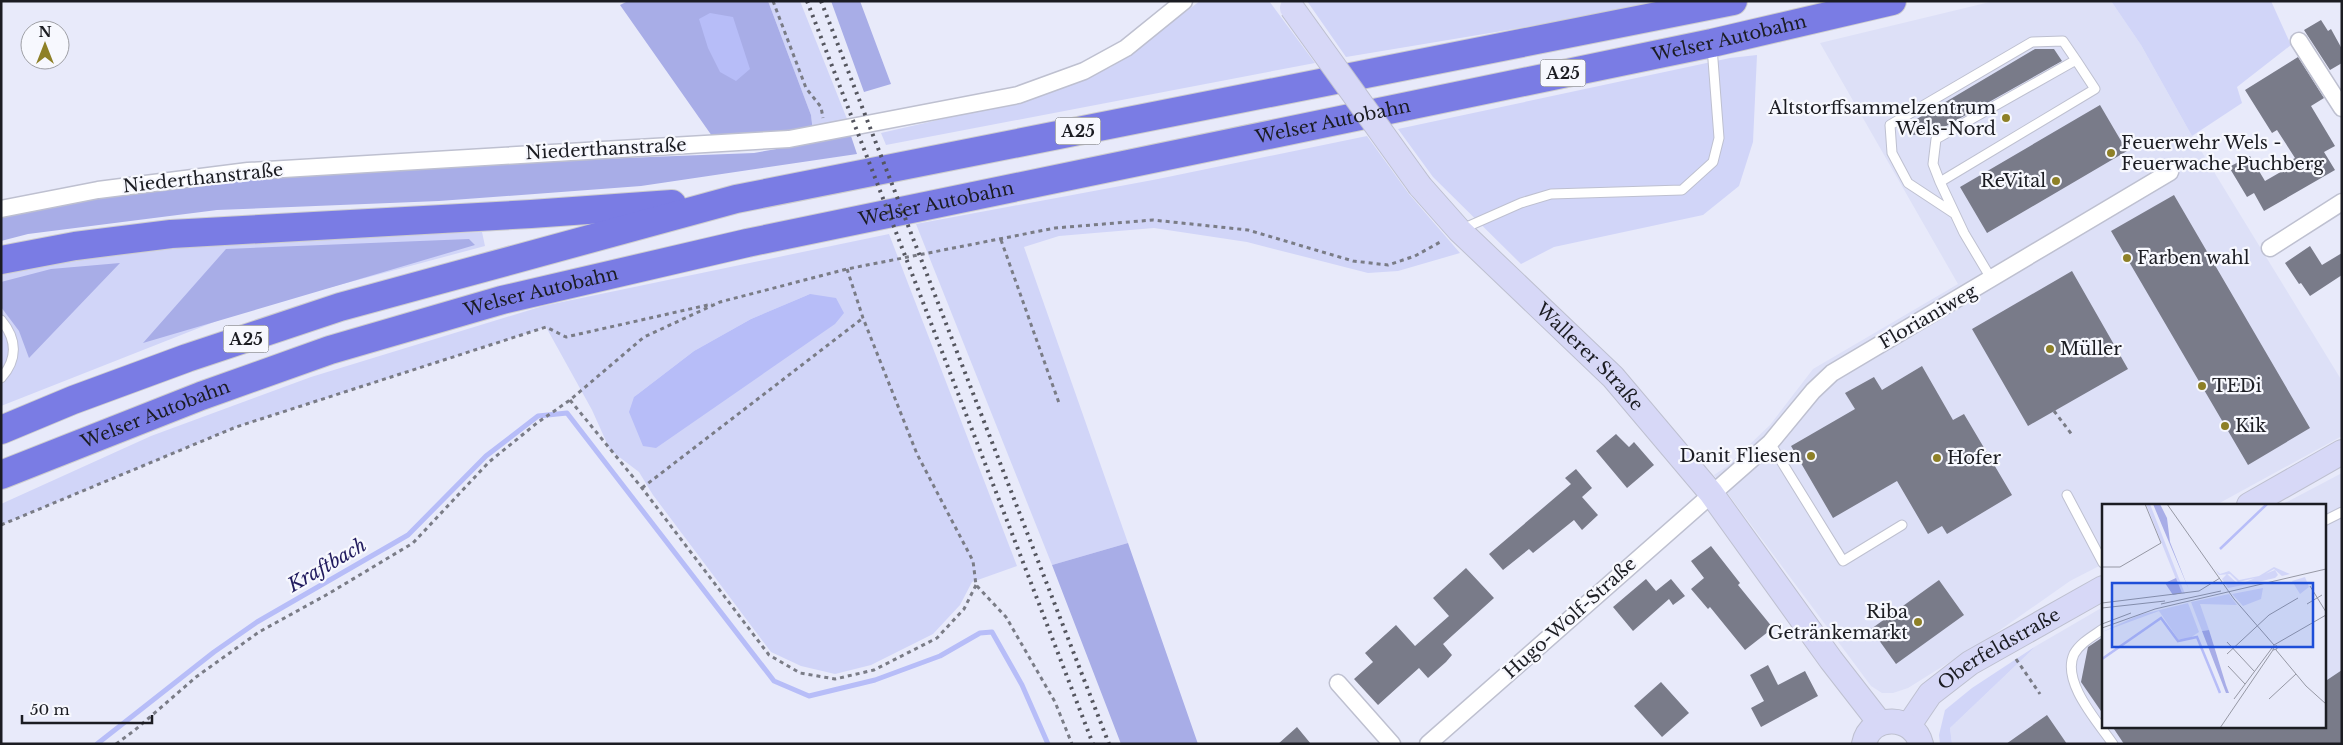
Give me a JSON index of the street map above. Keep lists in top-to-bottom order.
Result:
{
  "streets": {
    "highway": ["Welser Autobahn", "A25"],
    "street": [
      "Niederthanstraße",
      "Florianiweg",
      "Wallerer Straße",
      "Hugo-Wolf-Straße",
      "Oberfeldstraße"
    ]
  },
  "crossings": [
    ["Florianiweg", "Wallerer Straße"],
    ["Florianiweg", "Hugo-Wolf-Straße"],
    ["Wallerer Straße", "Hugo-Wolf-Straße"]
  ],
  "water": ["Kraftbach"],
  "places": [
    "Altstorffsammelzentrum Wels-Nord",
    "Feuerwehr Wels - Feuerwache Puchberg",
    "ReVital",
    "Farben wahl",
    "Müller",
    "TEDi",
    "Kik",
    "Danit Fliesen",
    "Hofer",
    "Riba Getränkemarkt"
  ],
  "scale_bar": "50 m",
  "north": "top"
}
